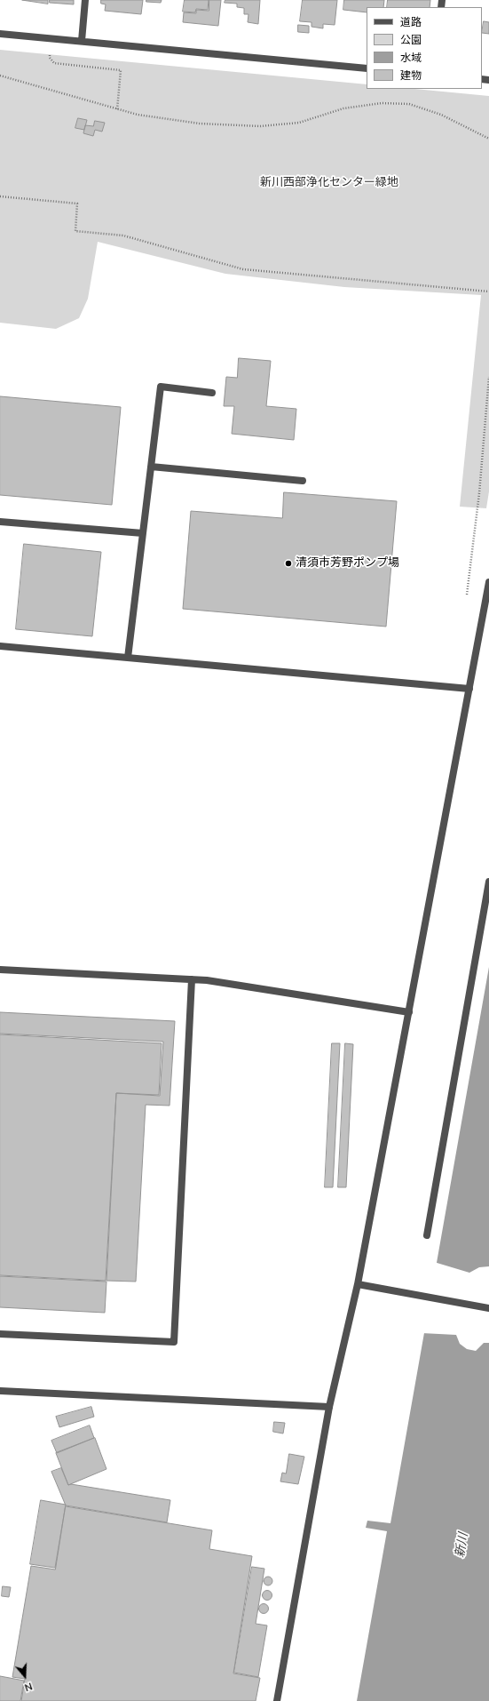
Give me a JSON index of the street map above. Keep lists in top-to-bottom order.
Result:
{
  "water": ["新川"],
  "parks": ["新川西部浄化センター緑地"],
  "places": ["清須市芳野ポンプ場"],
  "legend": [
    "道路",
    "公園",
    "水域",
    "建物"
  ],
  "north": "bottom"
}
